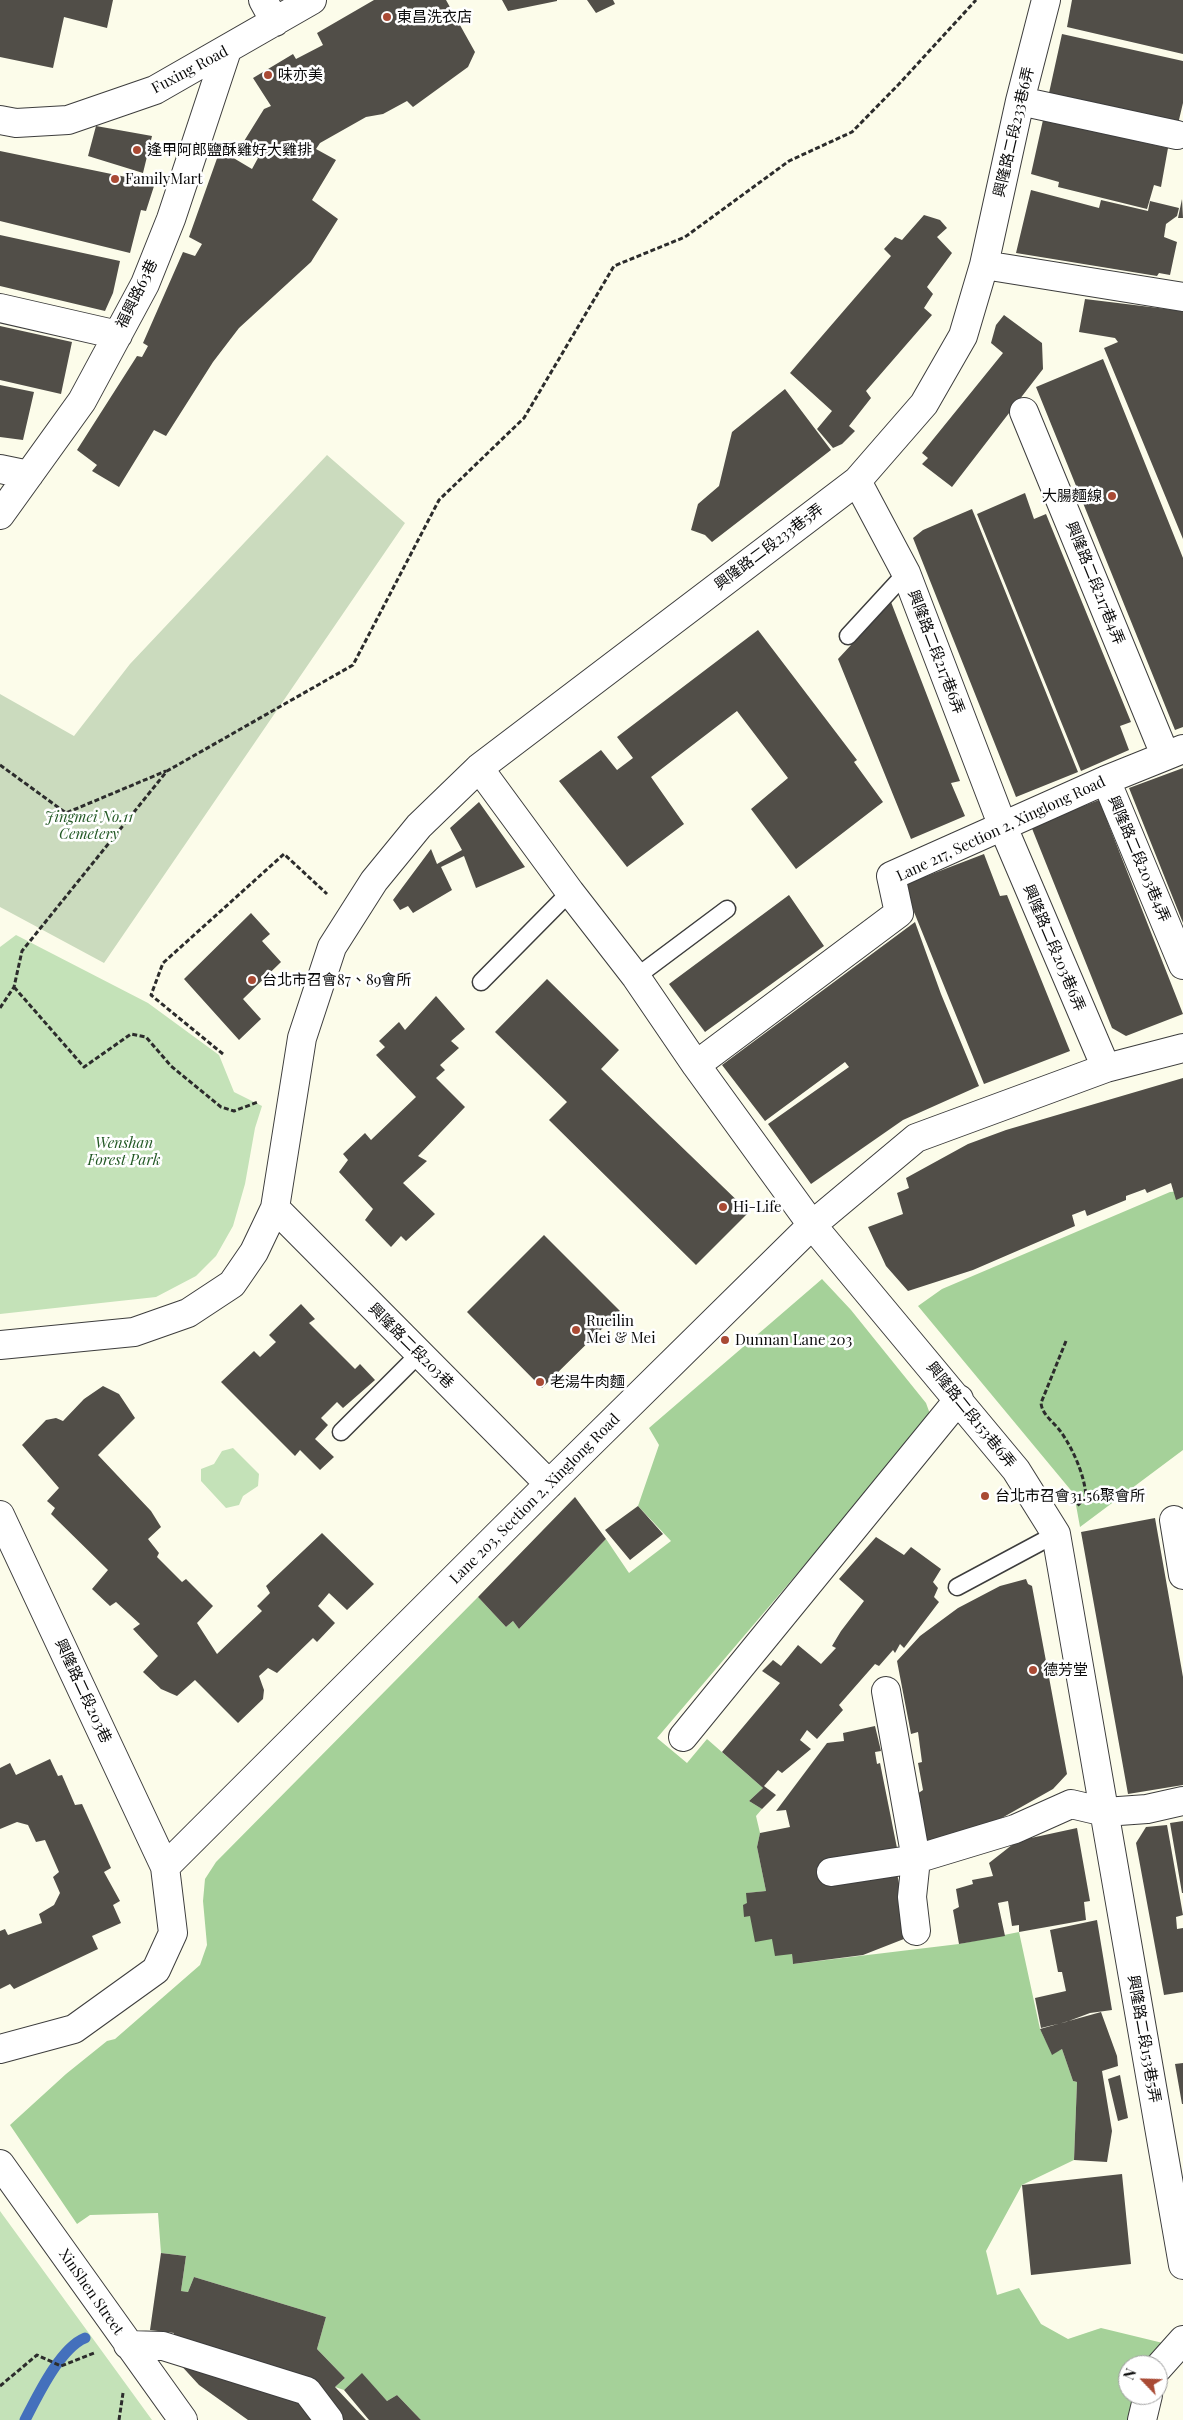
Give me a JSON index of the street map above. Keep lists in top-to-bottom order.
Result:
{
  "streets": {
    "street": [
      "Fuxing Road",
      "興隆路二段233巷6弄",
      "福興路63巷",
      "興隆路二段233巷5弄",
      "興隆路二段217巷4弄",
      "興隆路二段217巷6弄",
      "Lane 217, Section 2, Xinglong Road",
      "興隆路二段203巷4弄",
      "興隆路二段203巷6弄",
      "興隆路二段203巷",
      "興隆路二段153巷6弄",
      "Lane 203, Section 2, Xinglong Road",
      "興隆路二段153巷5弄",
      "XinShen Street"
    ]
  },
  "crossings": [
    ["Fuxing Road", "福興路63巷"],
    ["興隆路二段233巷6弄", "興隆路二段233巷5弄"],
    ["興隆路二段233巷5弄", "興隆路二段217巷6弄"],
    ["興隆路二段233巷5弄", "興隆路二段153巷6弄"],
    ["興隆路二段217巷4弄", "Lane 217, Section 2, Xinglong Road"],
    ["興隆路二段217巷6弄", "Lane 217, Section 2, Xinglong Road"],
    ["興隆路二段217巷6弄", "興隆路二段203巷6弄"],
    ["Lane 217, Section 2, Xinglong Road", "興隆路二段203巷4弄"],
    ["Lane 217, Section 2, Xinglong Road", "興隆路二段203巷6弄"],
    ["Lane 217, Section 2, Xinglong Road", "興隆路二段153巷6弄"],
    ["興隆路二段203巷6弄", "Lane 203, Section 2, Xinglong Road"],
    ["興隆路二段203巷", "Lane 203, Section 2, Xinglong Road"],
    ["興隆路二段153巷6弄", "Lane 203, Section 2, Xinglong Road"],
    ["興隆路二段153巷6弄", "興隆路二段153巷5弄"]
  ],
  "parks": ["Jingmei No.11 Cemetery", "Wenshan Forest Park"],
  "places": [
    "東昌洗衣店",
    "味亦美",
    "逢甲阿郎鹽酥雞好大雞排",
    "FamilyMart",
    "大腸麵線",
    "台北市召會87、89會所",
    "Hi-Life",
    "Rueilin Mei & Mei",
    "Dunnan Lane 203",
    "老湯牛肉麵",
    "台北市召會31.56聚會所",
    "德芳堂"
  ],
  "north": "top left"
}
